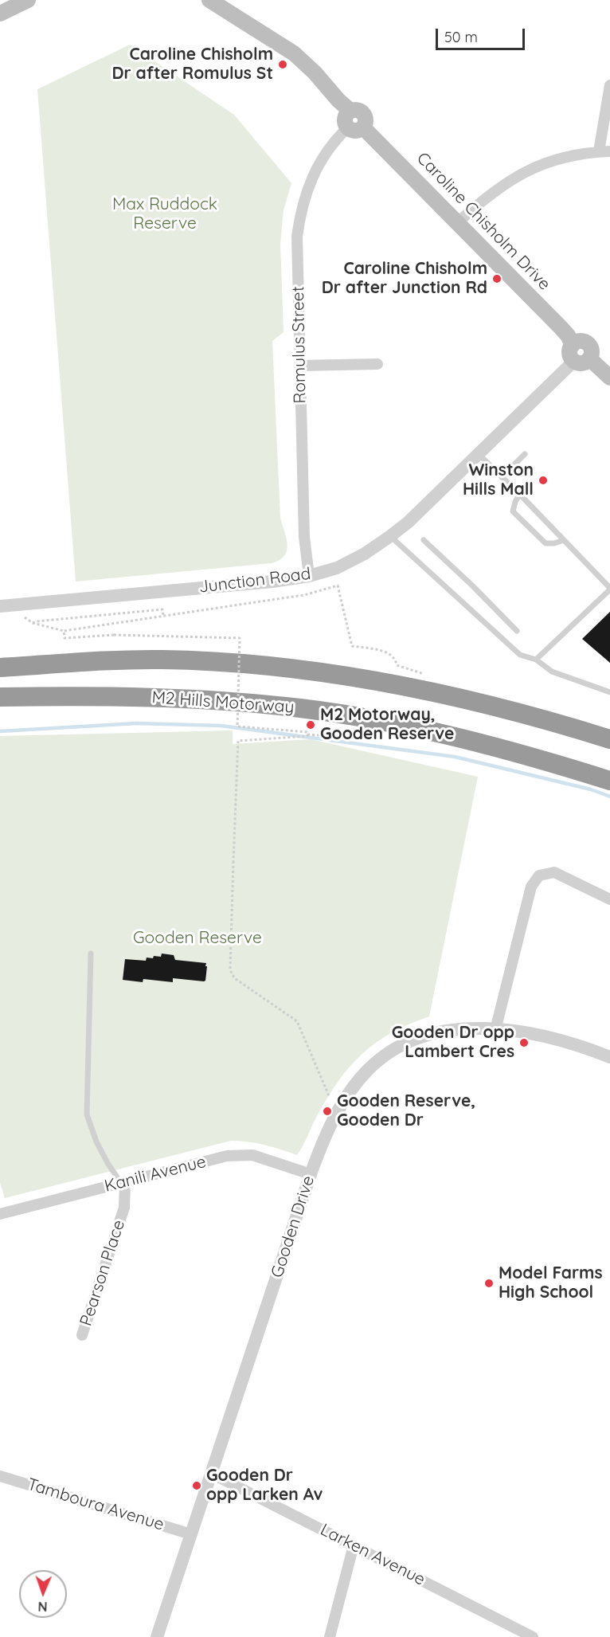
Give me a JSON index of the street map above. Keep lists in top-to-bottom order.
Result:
{
  "streets": {
    "highway": ["M2 Hills Motorway"],
    "main road": ["Caroline Chisholm Drive"],
    "street": [
      "Romulus Street",
      "Junction Road",
      "Kanili Avenue",
      "Gooden Drive",
      "Pearson Place",
      "Tamboura Avenue",
      "Larken Avenue"
    ]
  },
  "crossings": [
    ["Caroline Chisholm Drive", "Romulus Street"],
    ["Caroline Chisholm Drive", "Junction Road"],
    ["Romulus Street", "Junction Road"],
    ["Kanili Avenue", "Gooden Drive"],
    ["Kanili Avenue", "Pearson Place"],
    ["Gooden Drive", "Tamboura Avenue"],
    ["Gooden Drive", "Larken Avenue"]
  ],
  "parks": ["Max Ruddock Reserve", "Gooden Reserve"],
  "places": [
    "Caroline Chisholm Dr after Romulus St",
    "Caroline Chisholm Dr after Junction Rd",
    "Winston Hills Mall",
    "M2 Motorway, Gooden Reserve",
    "Gooden Dr opp Lambert Cres",
    "Gooden Reserve, Gooden Dr",
    "Model Farms High School",
    "Gooden Dr opp Larken Av"
  ],
  "scale_bar": "50 m",
  "north": "bottom"
}
